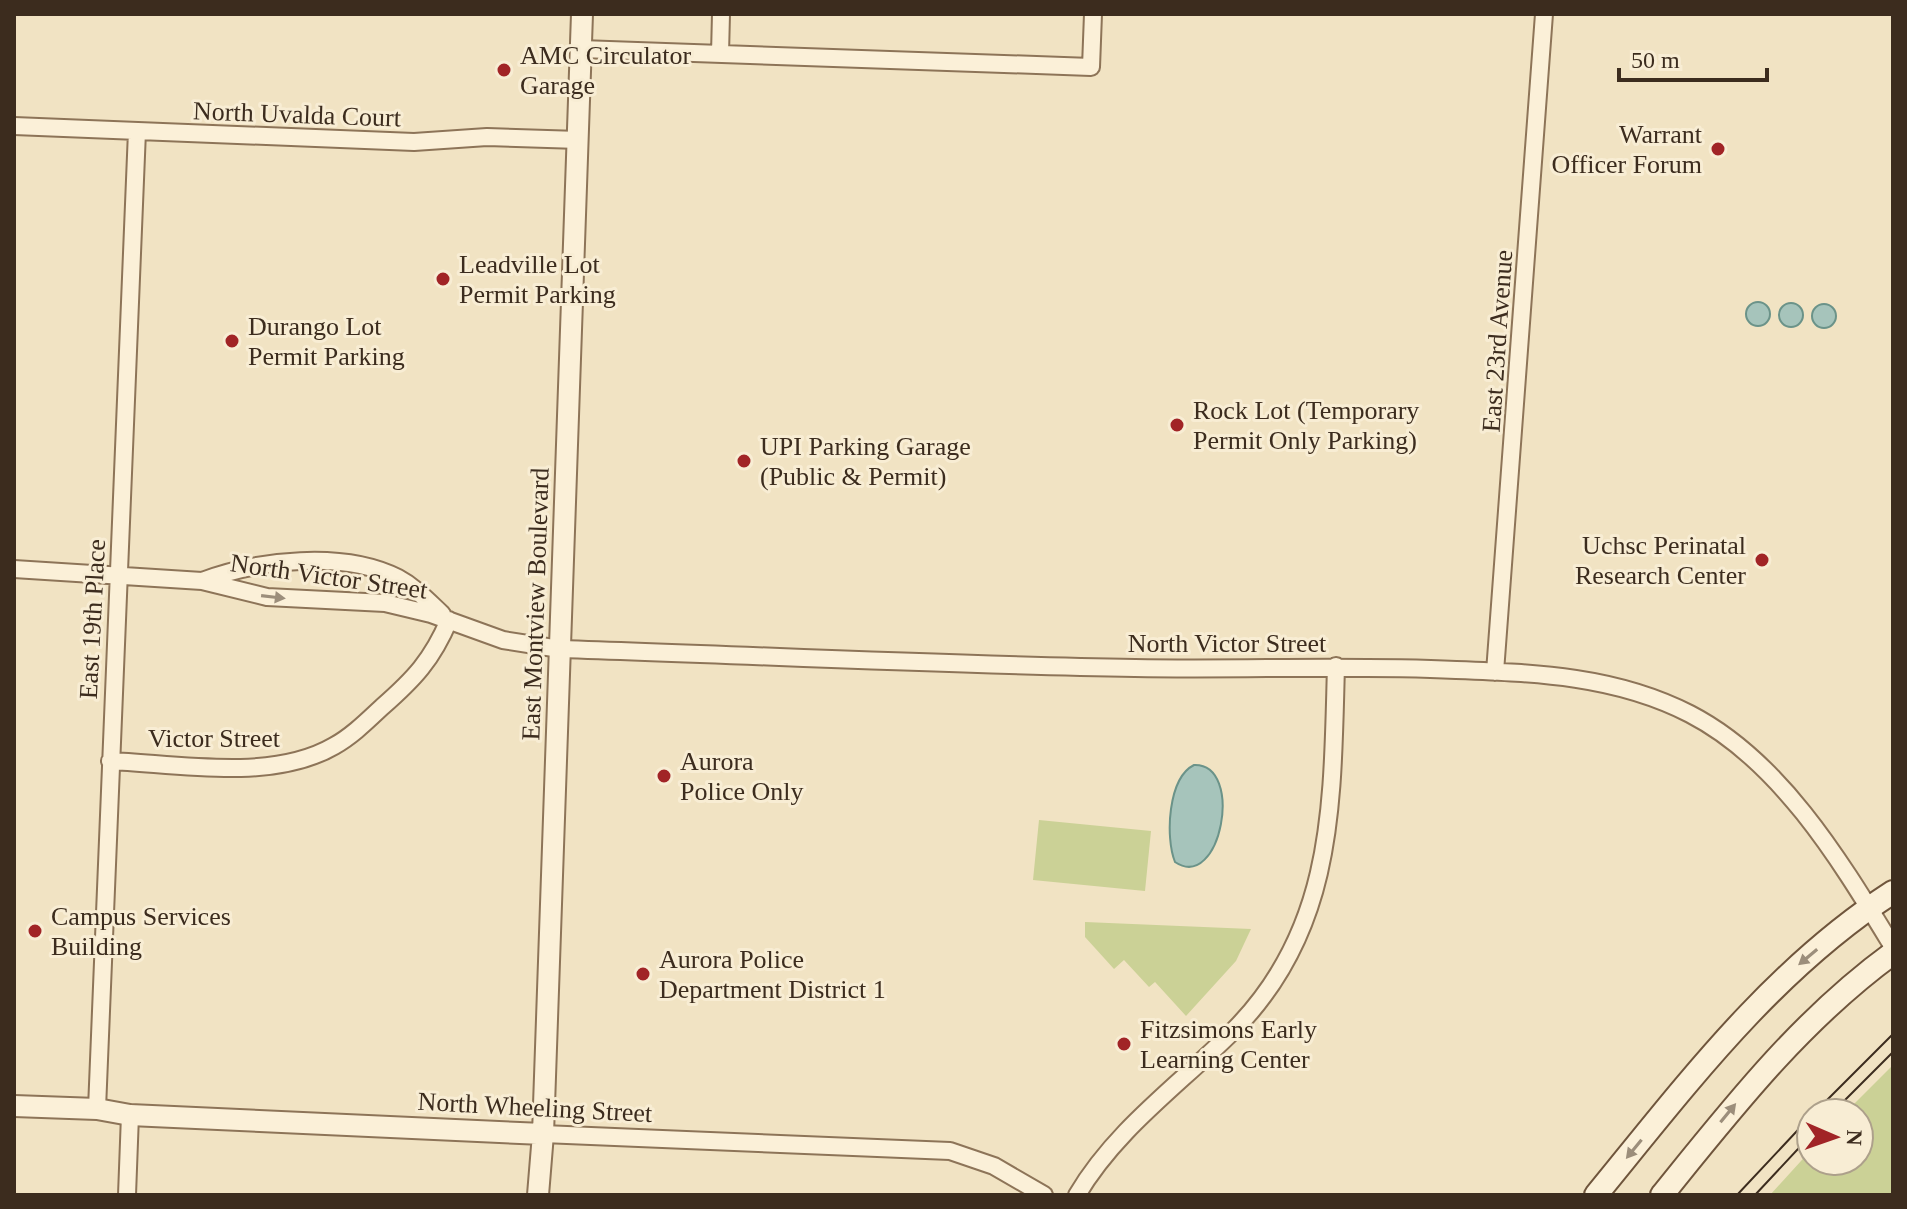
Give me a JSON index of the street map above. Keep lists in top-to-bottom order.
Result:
{
  "streets": {
    "street": [
      "North Uvalda Court",
      "East 23rd Avenue",
      "North Victor Street",
      "East Montview Boulevard",
      "East 19th Place",
      "Victor Street",
      "North Wheeling Street"
    ]
  },
  "crossings": [
    ["North Uvalda Court", "East Montview Boulevard"],
    ["North Uvalda Court", "East 19th Place"],
    ["East 23rd Avenue", "North Victor Street"],
    ["North Victor Street", "East Montview Boulevard"],
    ["North Victor Street", "East 19th Place"],
    ["North Victor Street", "Victor Street"],
    ["East Montview Boulevard", "North Wheeling Street"],
    ["East 19th Place", "Victor Street"],
    ["East 19th Place", "North Wheeling Street"]
  ],
  "places": [
    "AMC Circulator Garage",
    "Warrant Officer Forum",
    "Leadville Lot Permit Parking",
    "Durango Lot Permit Parking",
    "Rock Lot (Temporary Permit Only Parking)",
    "UPI Parking Garage (Public & Permit)",
    "Uchsc Perinatal Research Center",
    "Aurora Police Only",
    "Campus Services Building",
    "Aurora Police Department District 1",
    "Fitzsimons Early Learning Center"
  ],
  "scale_bar": "50 m",
  "north": "right"
}
